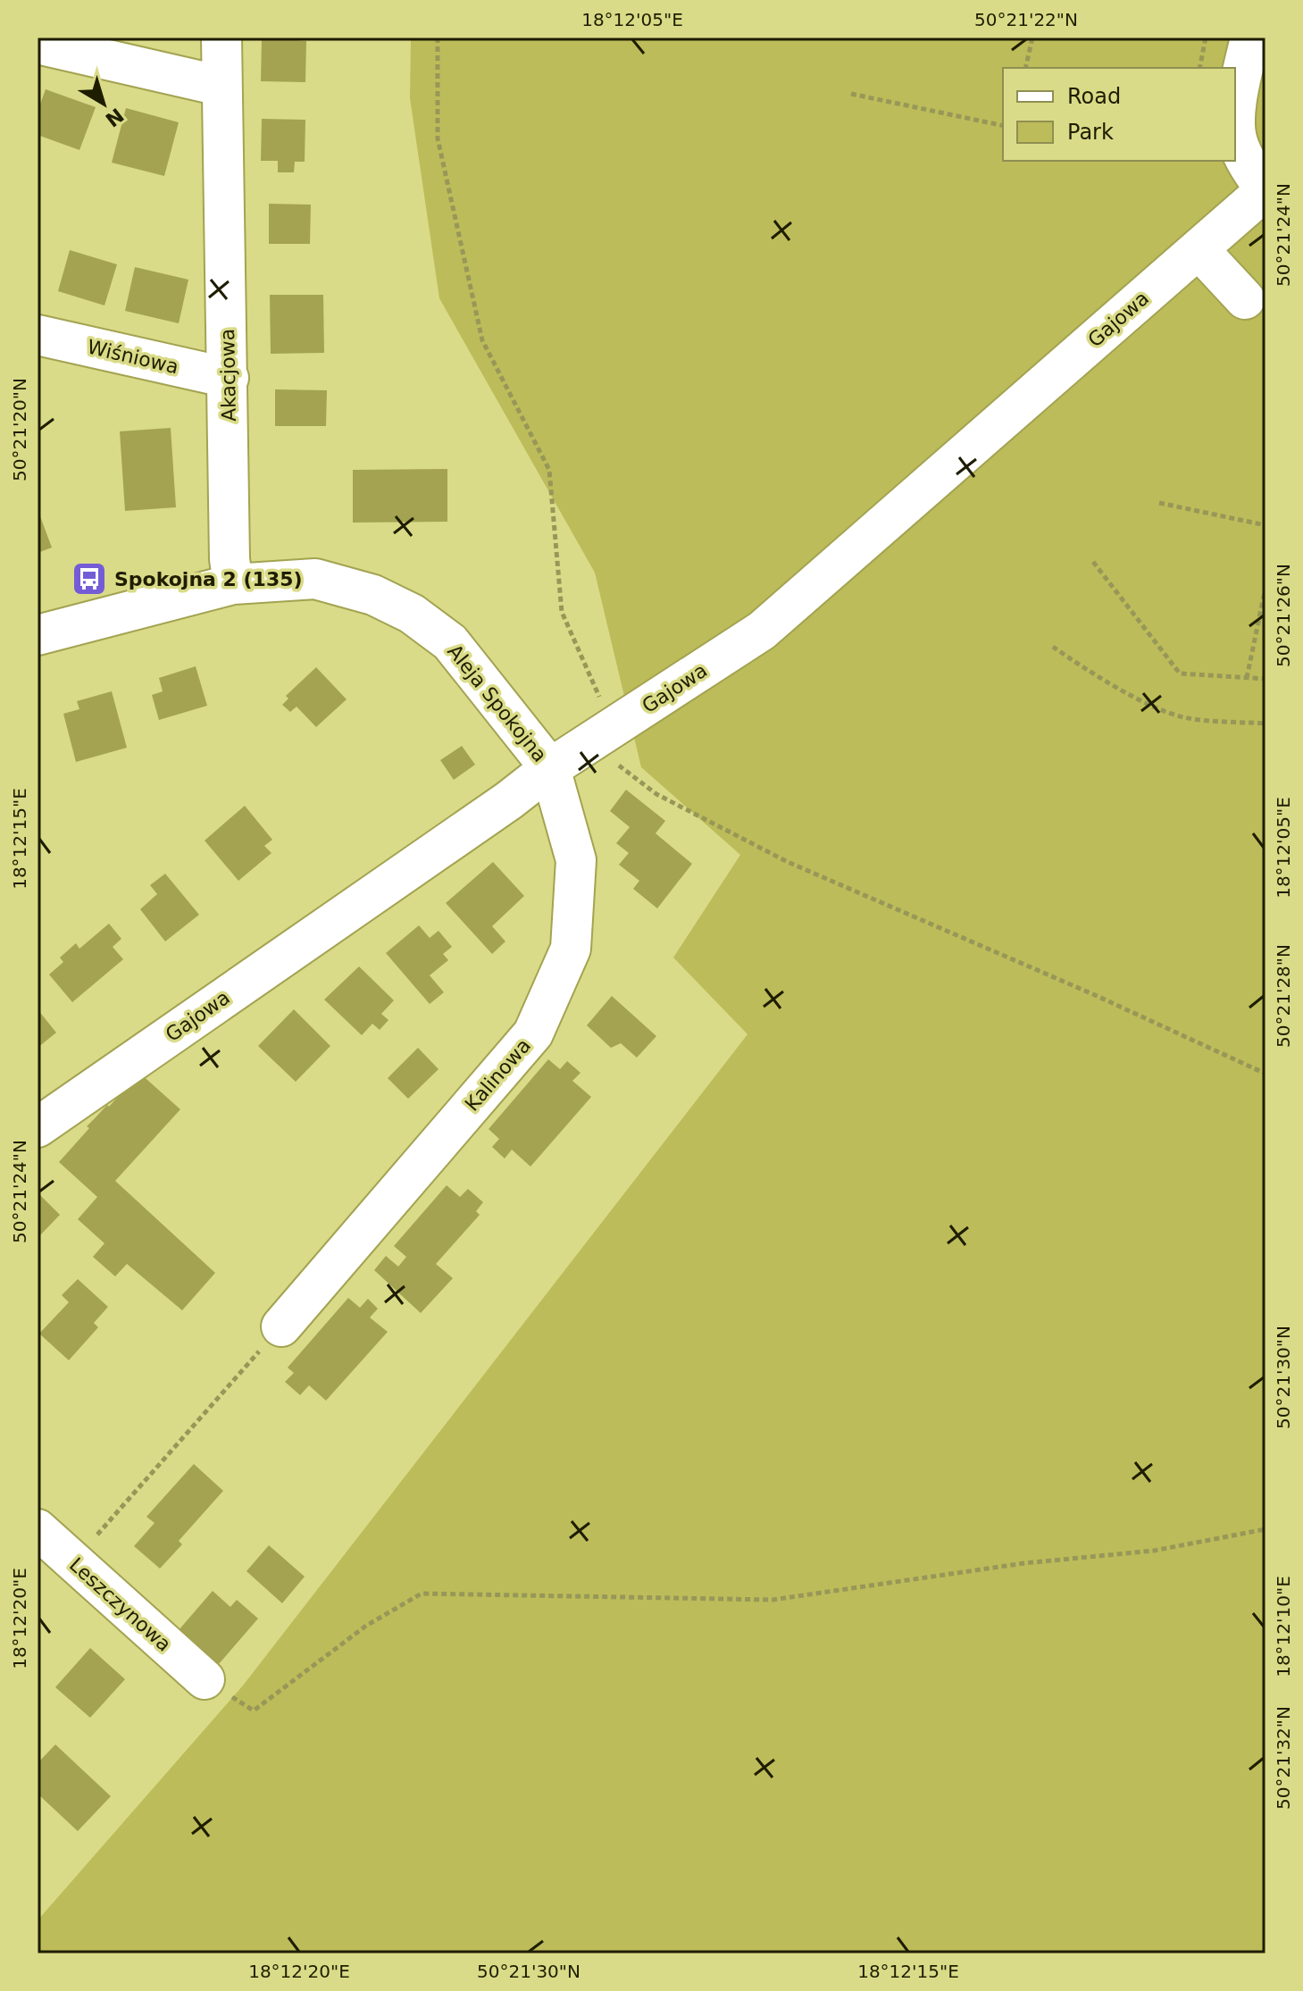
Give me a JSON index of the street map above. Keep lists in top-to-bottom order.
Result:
{
  "streets": {
    "street": [
      "Gajowa",
      "Wiśniowa",
      "Akacjowa",
      "Aleja Spokojna",
      "Kalinowa",
      "Leszczynowa"
    ]
  },
  "crossings": [
    ["Gajowa", "Aleja Spokojna"],
    ["Gajowa", "Kalinowa"],
    ["Wiśniowa", "Akacjowa"],
    ["Akacjowa", "Aleja Spokojna"],
    ["Aleja Spokojna", "Kalinowa"]
  ],
  "places": {
    "bus stop": ["Spokojna 2 (135)"]
  },
  "legend": ["Road", "Park"],
  "north": "bottom right",
  "coordinates": [
    "18°12'05\"E",
    "50°21'22\"N",
    "50°21'24\"N",
    "50°21'20\"N",
    "50°21'26\"N",
    "18°12'15\"E",
    "50°21'28\"N",
    "50°21'30\"N",
    "18°12'20\"E",
    "18°12'10\"E",
    "50°21'32\"N"
  ]
}
